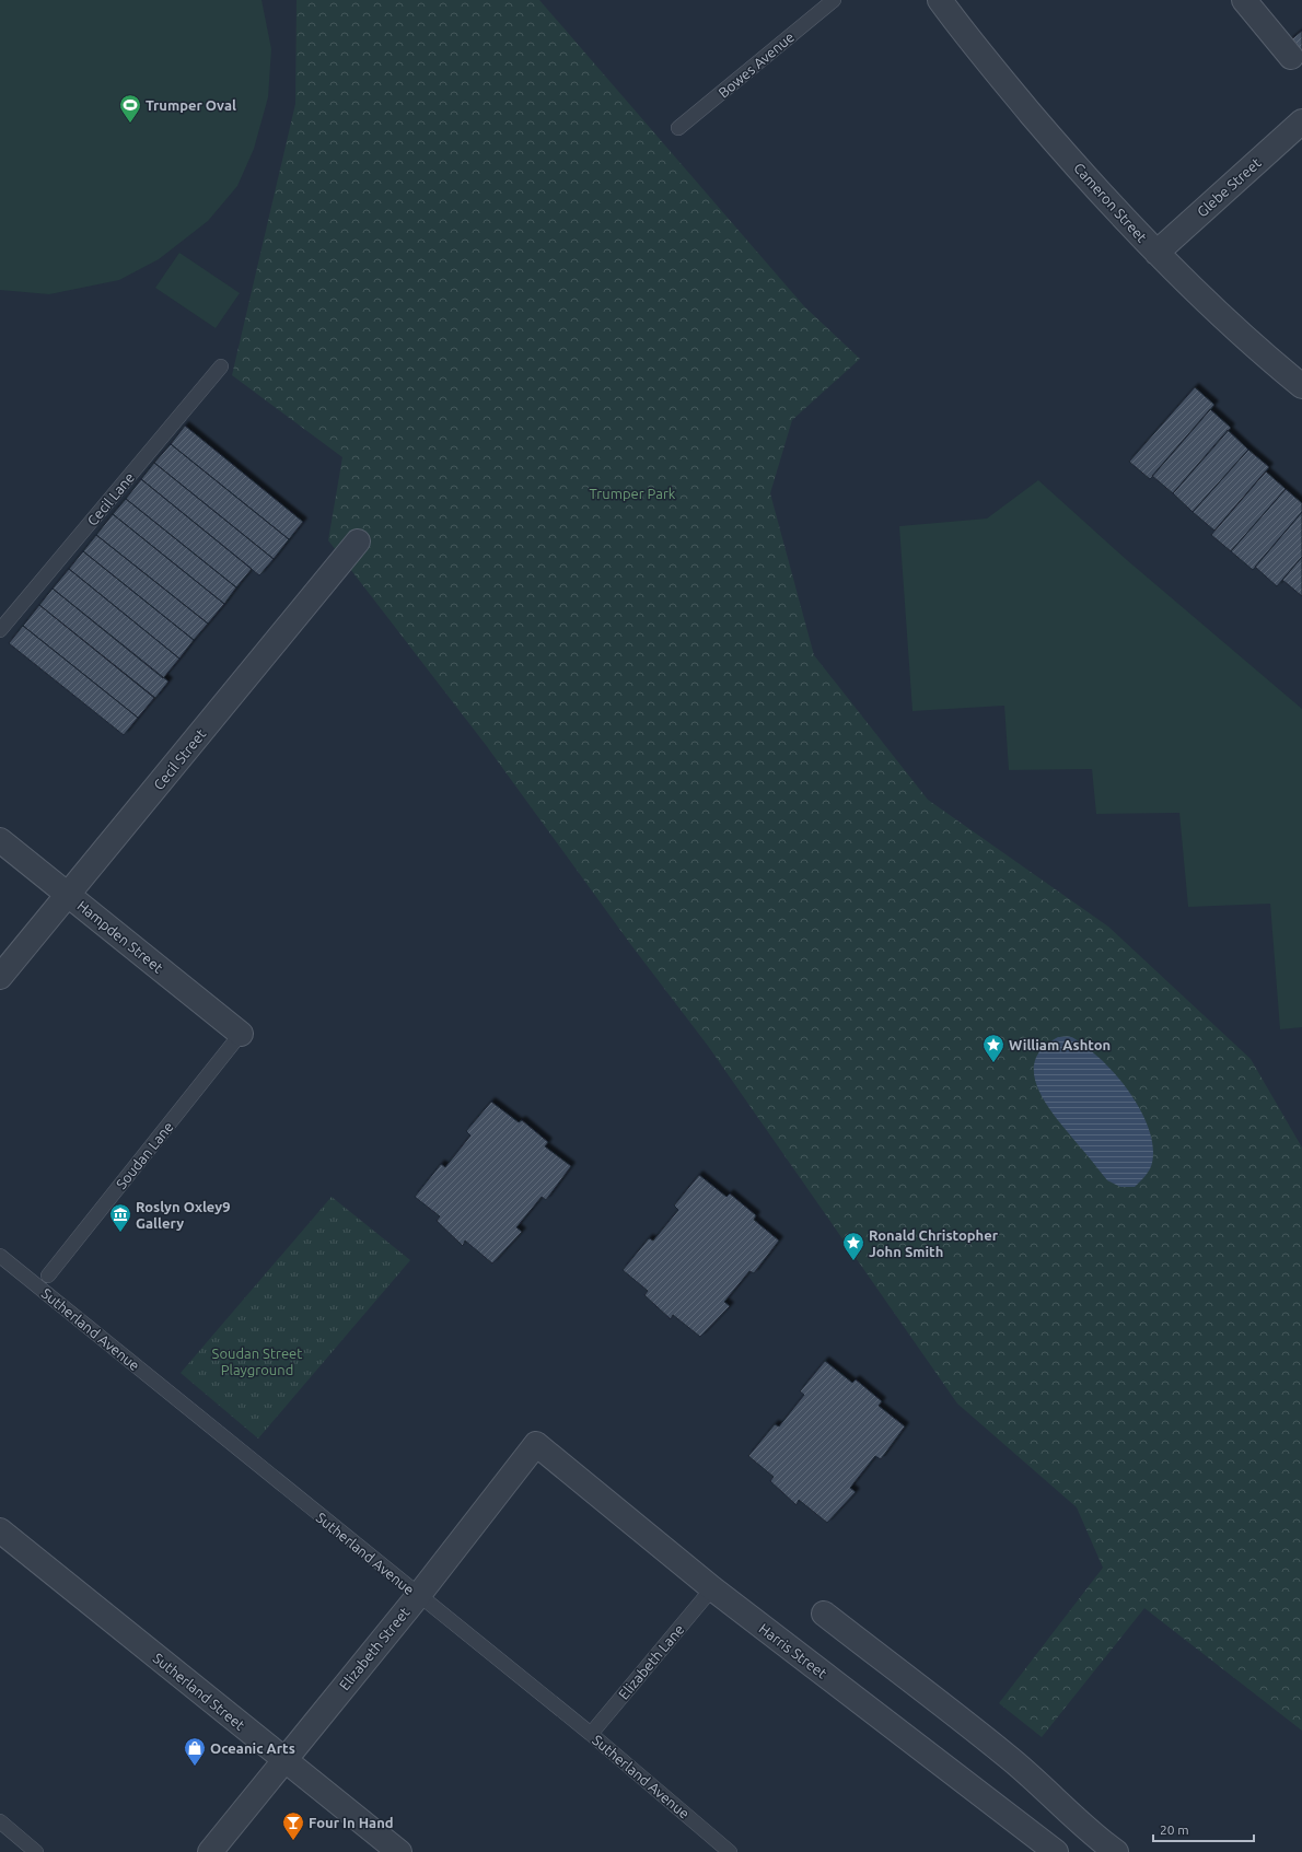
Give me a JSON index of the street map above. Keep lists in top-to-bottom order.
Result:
{
  "streets": {
    "street": [
      "Glebe Street",
      "Cameron Street",
      "Cecil Street",
      "Hampden Street",
      "Elizabeth Street",
      "Harris Street",
      "Sutherland Street"
    ],
    "lane": [
      "Bowes Avenue",
      "Cecil Lane",
      "Soudan Lane",
      "Sutherland Avenue",
      "Elizabeth Lane"
    ]
  },
  "crossings": [
    ["Glebe Street", "Cameron Street"],
    ["Cecil Street", "Hampden Street"],
    ["Hampden Street", "Soudan Lane"],
    ["Sutherland Avenue", "Elizabeth Street"],
    ["Sutherland Avenue", "Elizabeth Lane"],
    ["Elizabeth Street", "Harris Street"],
    ["Elizabeth Street", "Sutherland Street"],
    ["Harris Street", "Elizabeth Lane"]
  ],
  "parks": ["Trumper Park", "Soudan Street Playground"],
  "places": {
    "sports": ["Trumper Oval"],
    "place": ["William Ashton", "Ronald Christopher John Smith"],
    "museum": ["Roslyn Oxley9 Gallery"],
    "shop": ["Oceanic Arts"],
    "bar": ["Four In Hand"]
  },
  "scale_bar": "20 m"
}
